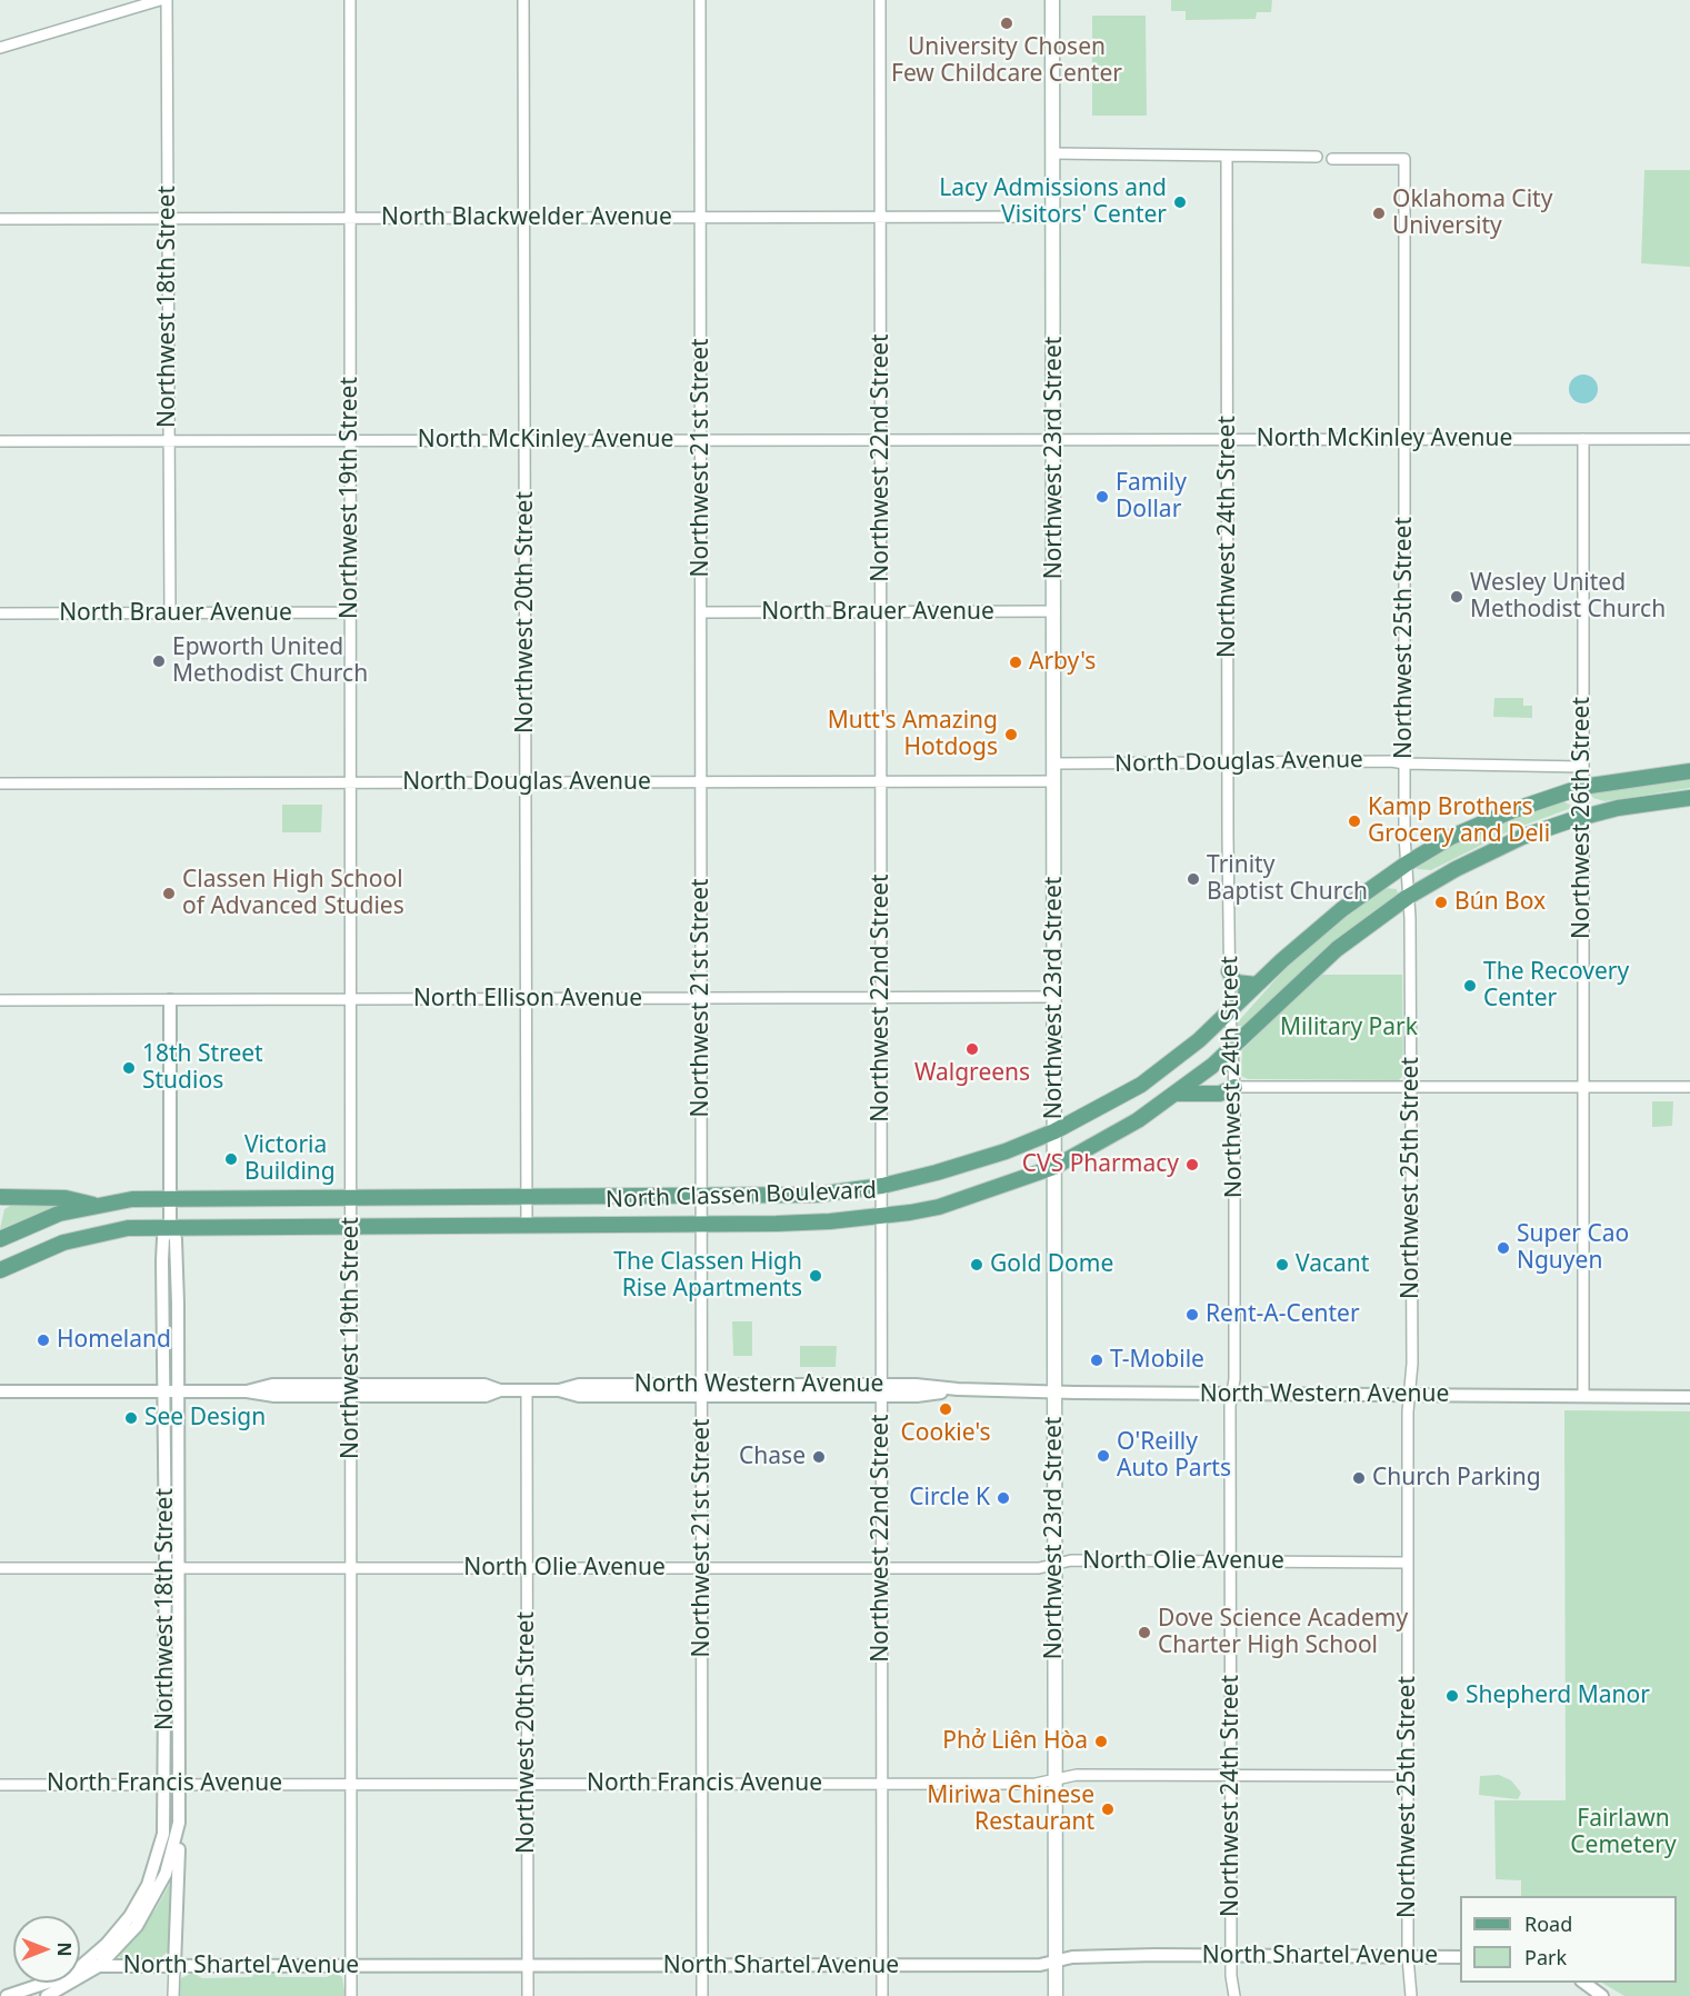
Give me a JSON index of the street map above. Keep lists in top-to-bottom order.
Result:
{
  "streets": {
    "main road": ["Northwest 23rd Street", "North Classen Boulevard"],
    "street": [
      "North Blackwelder Avenue",
      "Northwest 18th Street",
      "North McKinley Avenue",
      "Northwest 21st Street",
      "Northwest 22nd Street",
      "Northwest 19th Street",
      "Northwest 24th Street",
      "Northwest 20th Street",
      "North Brauer Avenue",
      "Northwest 25th Street",
      "North Douglas Avenue",
      "Northwest 26th Street",
      "North Ellison Avenue",
      "North Western Avenue",
      "North Olie Avenue",
      "North Francis Avenue",
      "North Shartel Avenue"
    ]
  },
  "crossings": [
    ["North Blackwelder Avenue", "Northwest 18th Street"],
    ["North Blackwelder Avenue", "Northwest 21st Street"],
    ["North Blackwelder Avenue", "Northwest 22nd Street"],
    ["North Blackwelder Avenue", "Northwest 23rd Street"],
    ["North Blackwelder Avenue", "Northwest 19th Street"],
    ["North Blackwelder Avenue", "Northwest 20th Street"],
    ["Northwest 18th Street", "North McKinley Avenue"],
    ["Northwest 18th Street", "North Brauer Avenue"],
    ["Northwest 18th Street", "North Ellison Avenue"],
    ["Northwest 18th Street", "North Classen Boulevard"],
    ["Northwest 18th Street", "North Western Avenue"],
    ["Northwest 18th Street", "North Olie Avenue"],
    ["Northwest 18th Street", "North Francis Avenue"],
    ["Northwest 18th Street", "North Shartel Avenue"],
    ["North McKinley Avenue", "Northwest 21st Street"],
    ["North McKinley Avenue", "Northwest 22nd Street"],
    ["North McKinley Avenue", "Northwest 23rd Street"],
    ["North McKinley Avenue", "Northwest 19th Street"],
    ["North McKinley Avenue", "Northwest 24th Street"],
    ["North McKinley Avenue", "Northwest 20th Street"],
    ["North McKinley Avenue", "Northwest 25th Street"],
    ["North McKinley Avenue", "Northwest 26th Street"],
    ["Northwest 21st Street", "North Brauer Avenue"],
    ["Northwest 21st Street", "North Douglas Avenue"],
    ["Northwest 21st Street", "North Ellison Avenue"],
    ["Northwest 21st Street", "North Classen Boulevard"],
    ["Northwest 21st Street", "North Western Avenue"],
    ["Northwest 21st Street", "North Olie Avenue"],
    ["Northwest 21st Street", "North Francis Avenue"],
    ["Northwest 21st Street", "North Shartel Avenue"],
    ["Northwest 22nd Street", "North Brauer Avenue"],
    ["Northwest 22nd Street", "North Douglas Avenue"],
    ["Northwest 22nd Street", "North Ellison Avenue"],
    ["Northwest 22nd Street", "North Classen Boulevard"],
    ["Northwest 22nd Street", "North Western Avenue"],
    ["Northwest 22nd Street", "North Olie Avenue"],
    ["Northwest 22nd Street", "North Francis Avenue"],
    ["Northwest 22nd Street", "North Shartel Avenue"],
    ["Northwest 23rd Street", "North Brauer Avenue"],
    ["Northwest 23rd Street", "North Douglas Avenue"],
    ["Northwest 23rd Street", "North Ellison Avenue"],
    ["Northwest 23rd Street", "North Classen Boulevard"],
    ["Northwest 23rd Street", "North Western Avenue"],
    ["Northwest 23rd Street", "North Olie Avenue"],
    ["Northwest 23rd Street", "North Francis Avenue"],
    ["Northwest 23rd Street", "North Shartel Avenue"],
    ["Northwest 19th Street", "North Brauer Avenue"],
    ["Northwest 19th Street", "North Douglas Avenue"],
    ["Northwest 19th Street", "North Ellison Avenue"],
    ["Northwest 19th Street", "North Classen Boulevard"],
    ["Northwest 19th Street", "North Western Avenue"],
    ["Northwest 19th Street", "North Olie Avenue"],
    ["Northwest 19th Street", "North Francis Avenue"],
    ["Northwest 19th Street", "North Shartel Avenue"],
    ["Northwest 24th Street", "North Douglas Avenue"],
    ["Northwest 24th Street", "North Classen Boulevard"],
    ["Northwest 24th Street", "North Western Avenue"],
    ["Northwest 24th Street", "North Olie Avenue"],
    ["Northwest 24th Street", "North Francis Avenue"],
    ["Northwest 24th Street", "North Shartel Avenue"],
    ["Northwest 20th Street", "North Douglas Avenue"],
    ["Northwest 20th Street", "North Ellison Avenue"],
    ["Northwest 20th Street", "North Classen Boulevard"],
    ["Northwest 20th Street", "North Western Avenue"],
    ["Northwest 20th Street", "North Olie Avenue"],
    ["Northwest 20th Street", "North Francis Avenue"],
    ["Northwest 20th Street", "North Shartel Avenue"],
    ["Northwest 25th Street", "North Douglas Avenue"],
    ["Northwest 25th Street", "North Classen Boulevard"],
    ["Northwest 25th Street", "North Western Avenue"],
    ["Northwest 25th Street", "North Olie Avenue"],
    ["Northwest 25th Street", "North Francis Avenue"],
    ["Northwest 25th Street", "North Shartel Avenue"],
    ["North Douglas Avenue", "Northwest 26th Street"],
    ["Northwest 26th Street", "North Classen Boulevard"],
    ["Northwest 26th Street", "North Western Avenue"]
  ],
  "parks": ["Military Park", "Fairlawn Cemetery"],
  "places": [
    "University Chosen Few Childcare Center",
    "Lacy Admissions and Visitors' Center",
    "Oklahoma City University",
    "Family Dollar",
    "Wesley United Methodist Church",
    "Epworth United Methodist Church",
    "Arby's",
    "Mutt's Amazing Hotdogs",
    "Kamp Brothers Grocery and Deli",
    "Trinity Baptist Church",
    "Classen High School of Advanced Studies",
    "Bún Box",
    "The Recovery Center",
    "Walgreens",
    "18th Street Studios",
    "Victoria Building",
    "CVS Pharmacy",
    "Super Cao Nguyen",
    "Gold Dome",
    "Vacant",
    "The Classen High Rise Apartments",
    "Rent-A-Center",
    "Homeland",
    "T-Mobile",
    "Cookie's",
    "See Design",
    "O'Reilly Auto Parts",
    "Chase",
    "Church Parking",
    "Circle K",
    "Dove Science Academy Charter High School",
    "Shepherd Manor",
    "Phở Liên Hòa",
    "Miriwa Chinese Restaurant"
  ],
  "legend": ["Road", "Park"],
  "north": "right"
}
